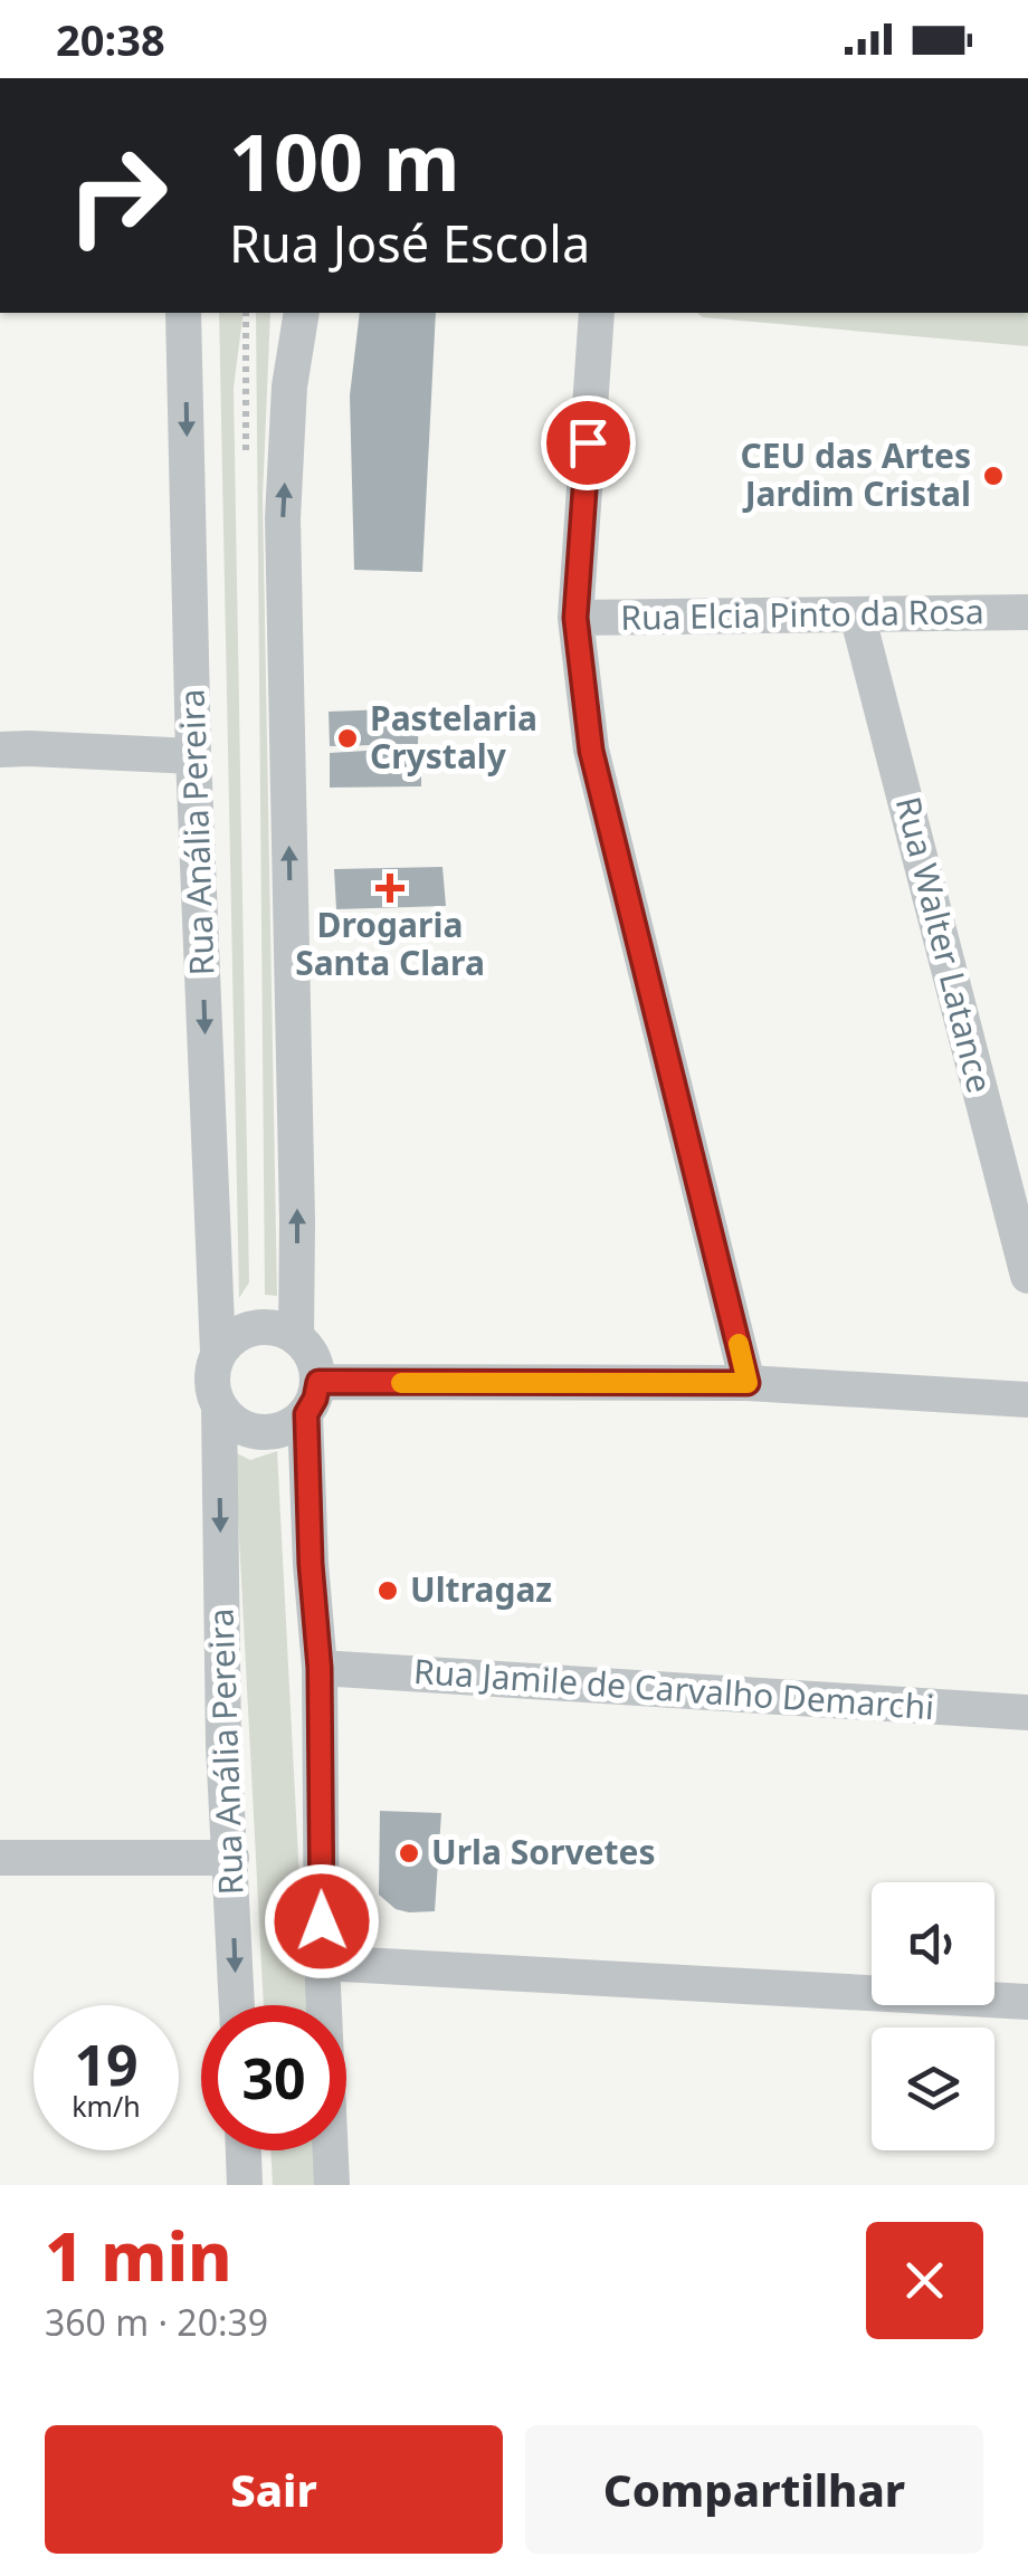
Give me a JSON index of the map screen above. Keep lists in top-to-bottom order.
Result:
{
  "streets": {
    "street": [
      "Rua Elcia Pinto da Rosa",
      "Rua Anália Pereira",
      "Rua Walter Latance",
      "Rua Jamile de Carvalho Demarchi"
    ]
  },
  "crossings": [
    ["Rua Elcia Pinto da Rosa", "Rua Walter Latance"]
  ],
  "places": {
    "other": [
      "CEU das Artes Jardim Cristal",
      "Pastelaria Crystaly",
      "Ultragaz",
      "Urla Sorvetes"
    ],
    "health": ["Drogaria Santa Clara"]
  },
  "page": {
    "status": "20:38",
    "turn": ["100 m", "Rua José Escola"],
    "speed": "19 km/h",
    "limit": "30",
    "heading": ["1 min", "360 m · 20:39"],
    "buttons": ["Sair", "Compartilhar"]
  }
}
